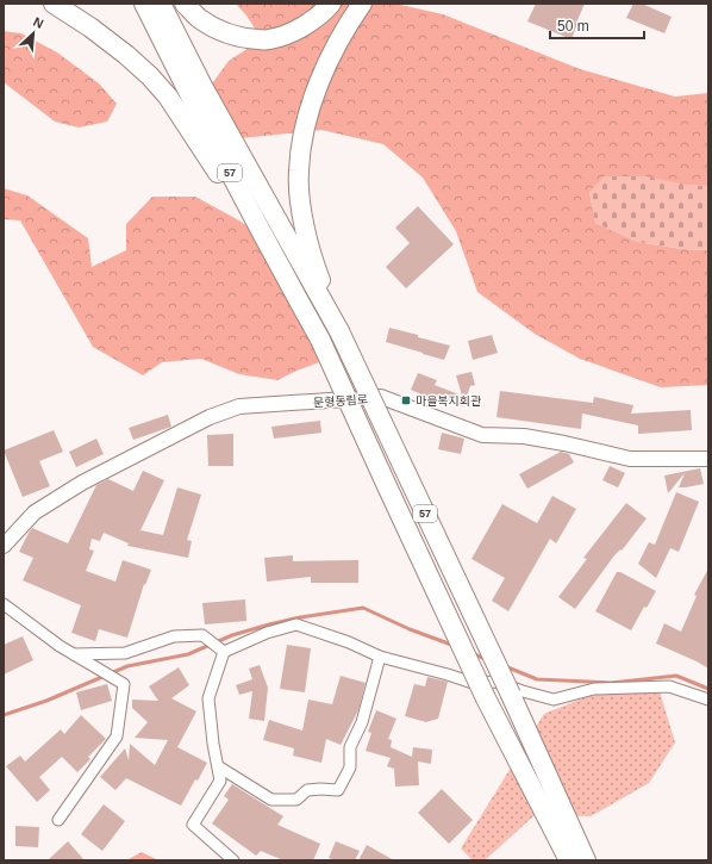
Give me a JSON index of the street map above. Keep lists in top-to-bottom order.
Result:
{
  "streets": {
    "highway": ["57"],
    "street": ["문형동림로"]
  },
  "places": {
    "transit": ["마을복지회관"]
  },
  "scale_bar": "50 m",
  "north": "top right"
}
